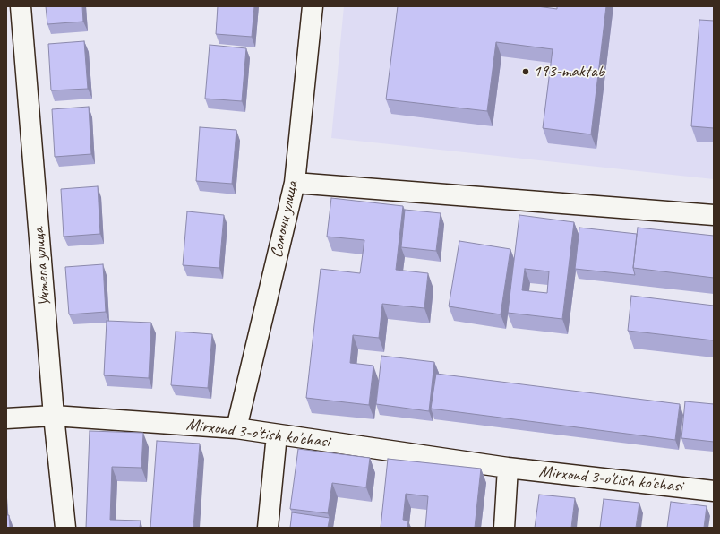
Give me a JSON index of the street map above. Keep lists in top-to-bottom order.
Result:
{
  "streets": {
    "street": ["Сомони улица", "Учтепа улица", "Mirxond 3-o'tish ko'chasi"]
  },
  "crossings": [
    ["Сомони улица", "Mirxond 3-o'tish ko'chasi"],
    ["Учтепа улица", "Mirxond 3-o'tish ko'chasi"]
  ],
  "places": ["193-maktab"]
}
